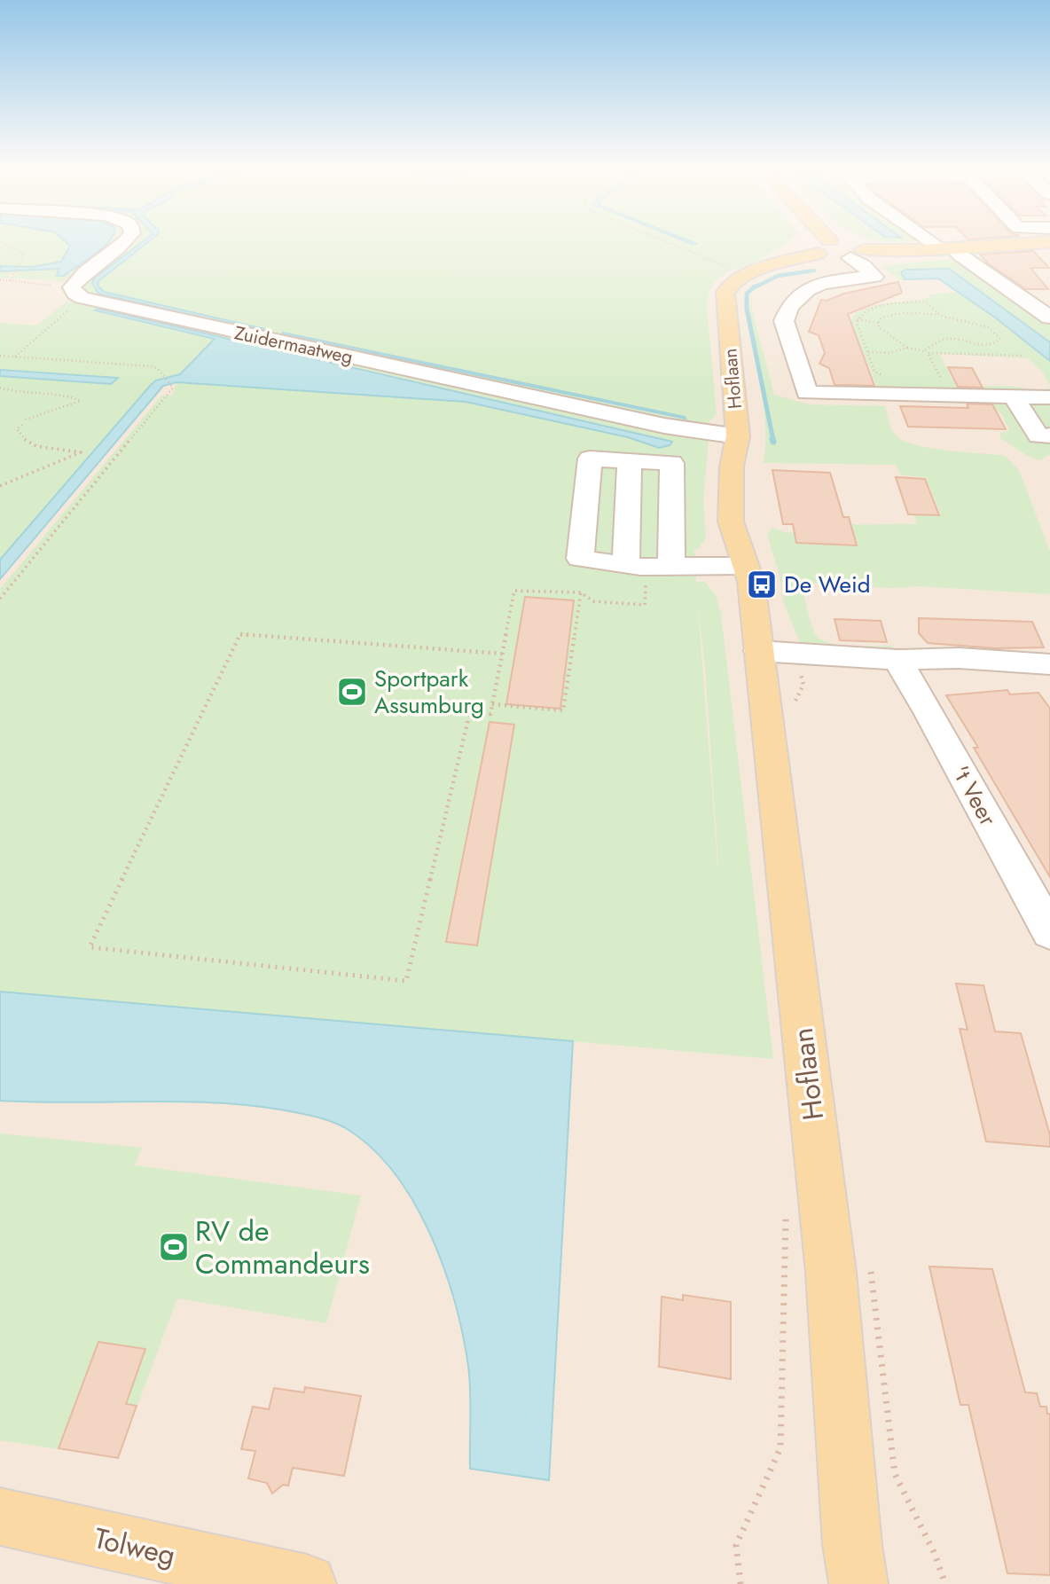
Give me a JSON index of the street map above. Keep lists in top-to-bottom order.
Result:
{
  "streets": {
    "main road": ["Hoflaan", "Tolweg"],
    "street": ["Zuidermaatweg", "'t Veer"]
  },
  "crossings": [
    ["Zuidermaatweg", "Hoflaan"]
  ],
  "places": {
    "bus stop": ["De Weid"],
    "sports": ["Sportpark Assumburg", "RV de Commandeurs"]
  }
}
